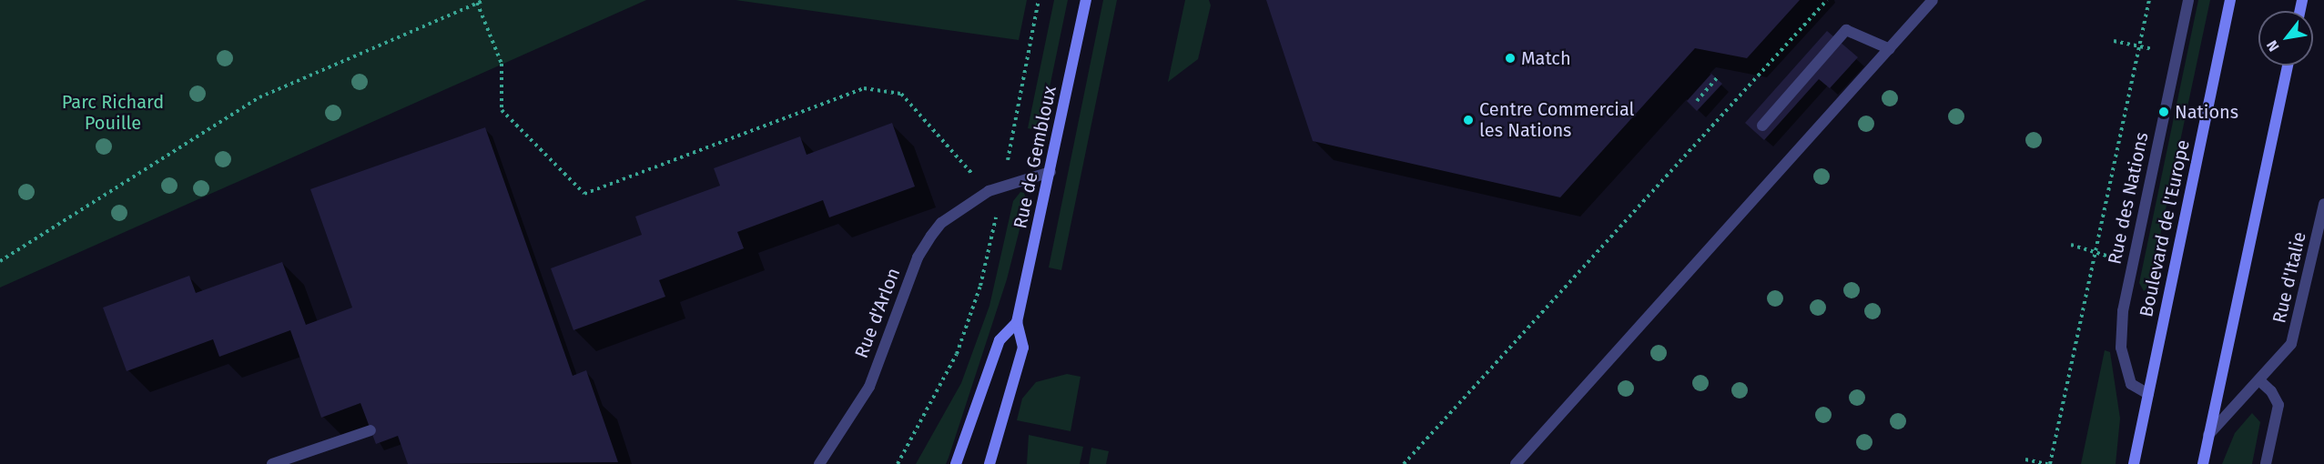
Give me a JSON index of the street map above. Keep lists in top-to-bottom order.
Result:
{
  "streets": {
    "main road": ["Rue de Gembloux", "Boulevard de l'Europe"],
    "street": ["Rue des Nations", "Rue d'Italie", "Rue d'Arlon"]
  },
  "crossings": [
    ["Rue de Gembloux", "Rue d'Arlon"],
    ["Rue des Nations", "Boulevard de l'Europe"]
  ],
  "parks": ["Parc Richard Pouille"],
  "places": ["Match", "Nations", "Centre Commercial les Nations"],
  "north": "bottom left"
}
